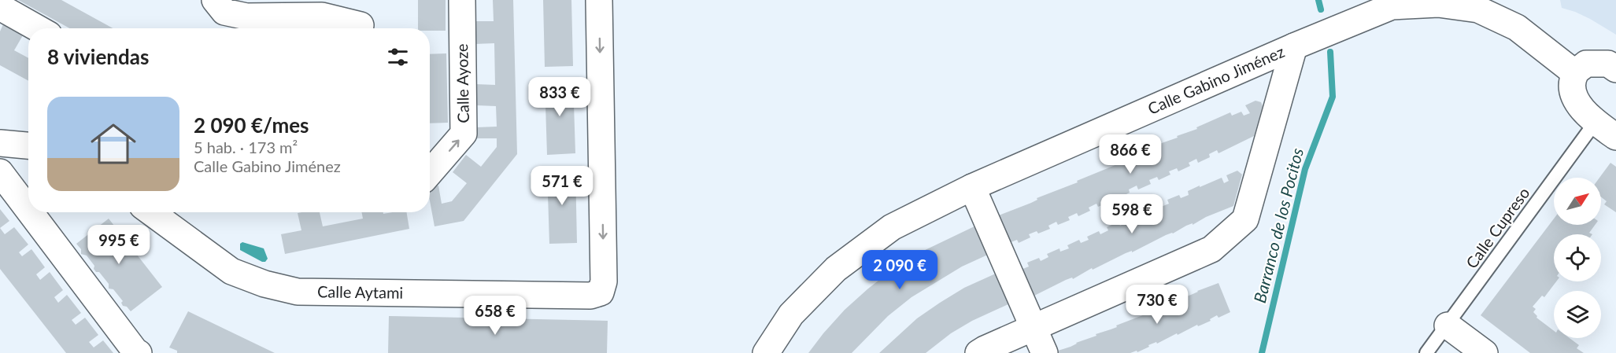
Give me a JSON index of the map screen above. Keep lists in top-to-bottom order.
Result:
{
  "streets": {
    "street": ["Calle Gabino Jiménez", "Calle Ayoze", "Calle Aytami"],
    "lane": ["Calle Cupreso"]
  },
  "one_way": ["Calle Ayoze"],
  "water": ["Barranco de los Pocitos"],
  "north": "top right",
  "page": {
    "heading": "8 viviendas",
    "price": [
      "833 €",
      "866 €",
      "571 €",
      "598 €",
      "995 €",
      "2 090 €",
      "730 €",
      "658 €"
    ],
    "list": [
      {
        "name": "2 090 €/mes",
        "note": "5 hab. · 173 m² · Calle Gabino Jiménez"
      }
    ]
  }
}
